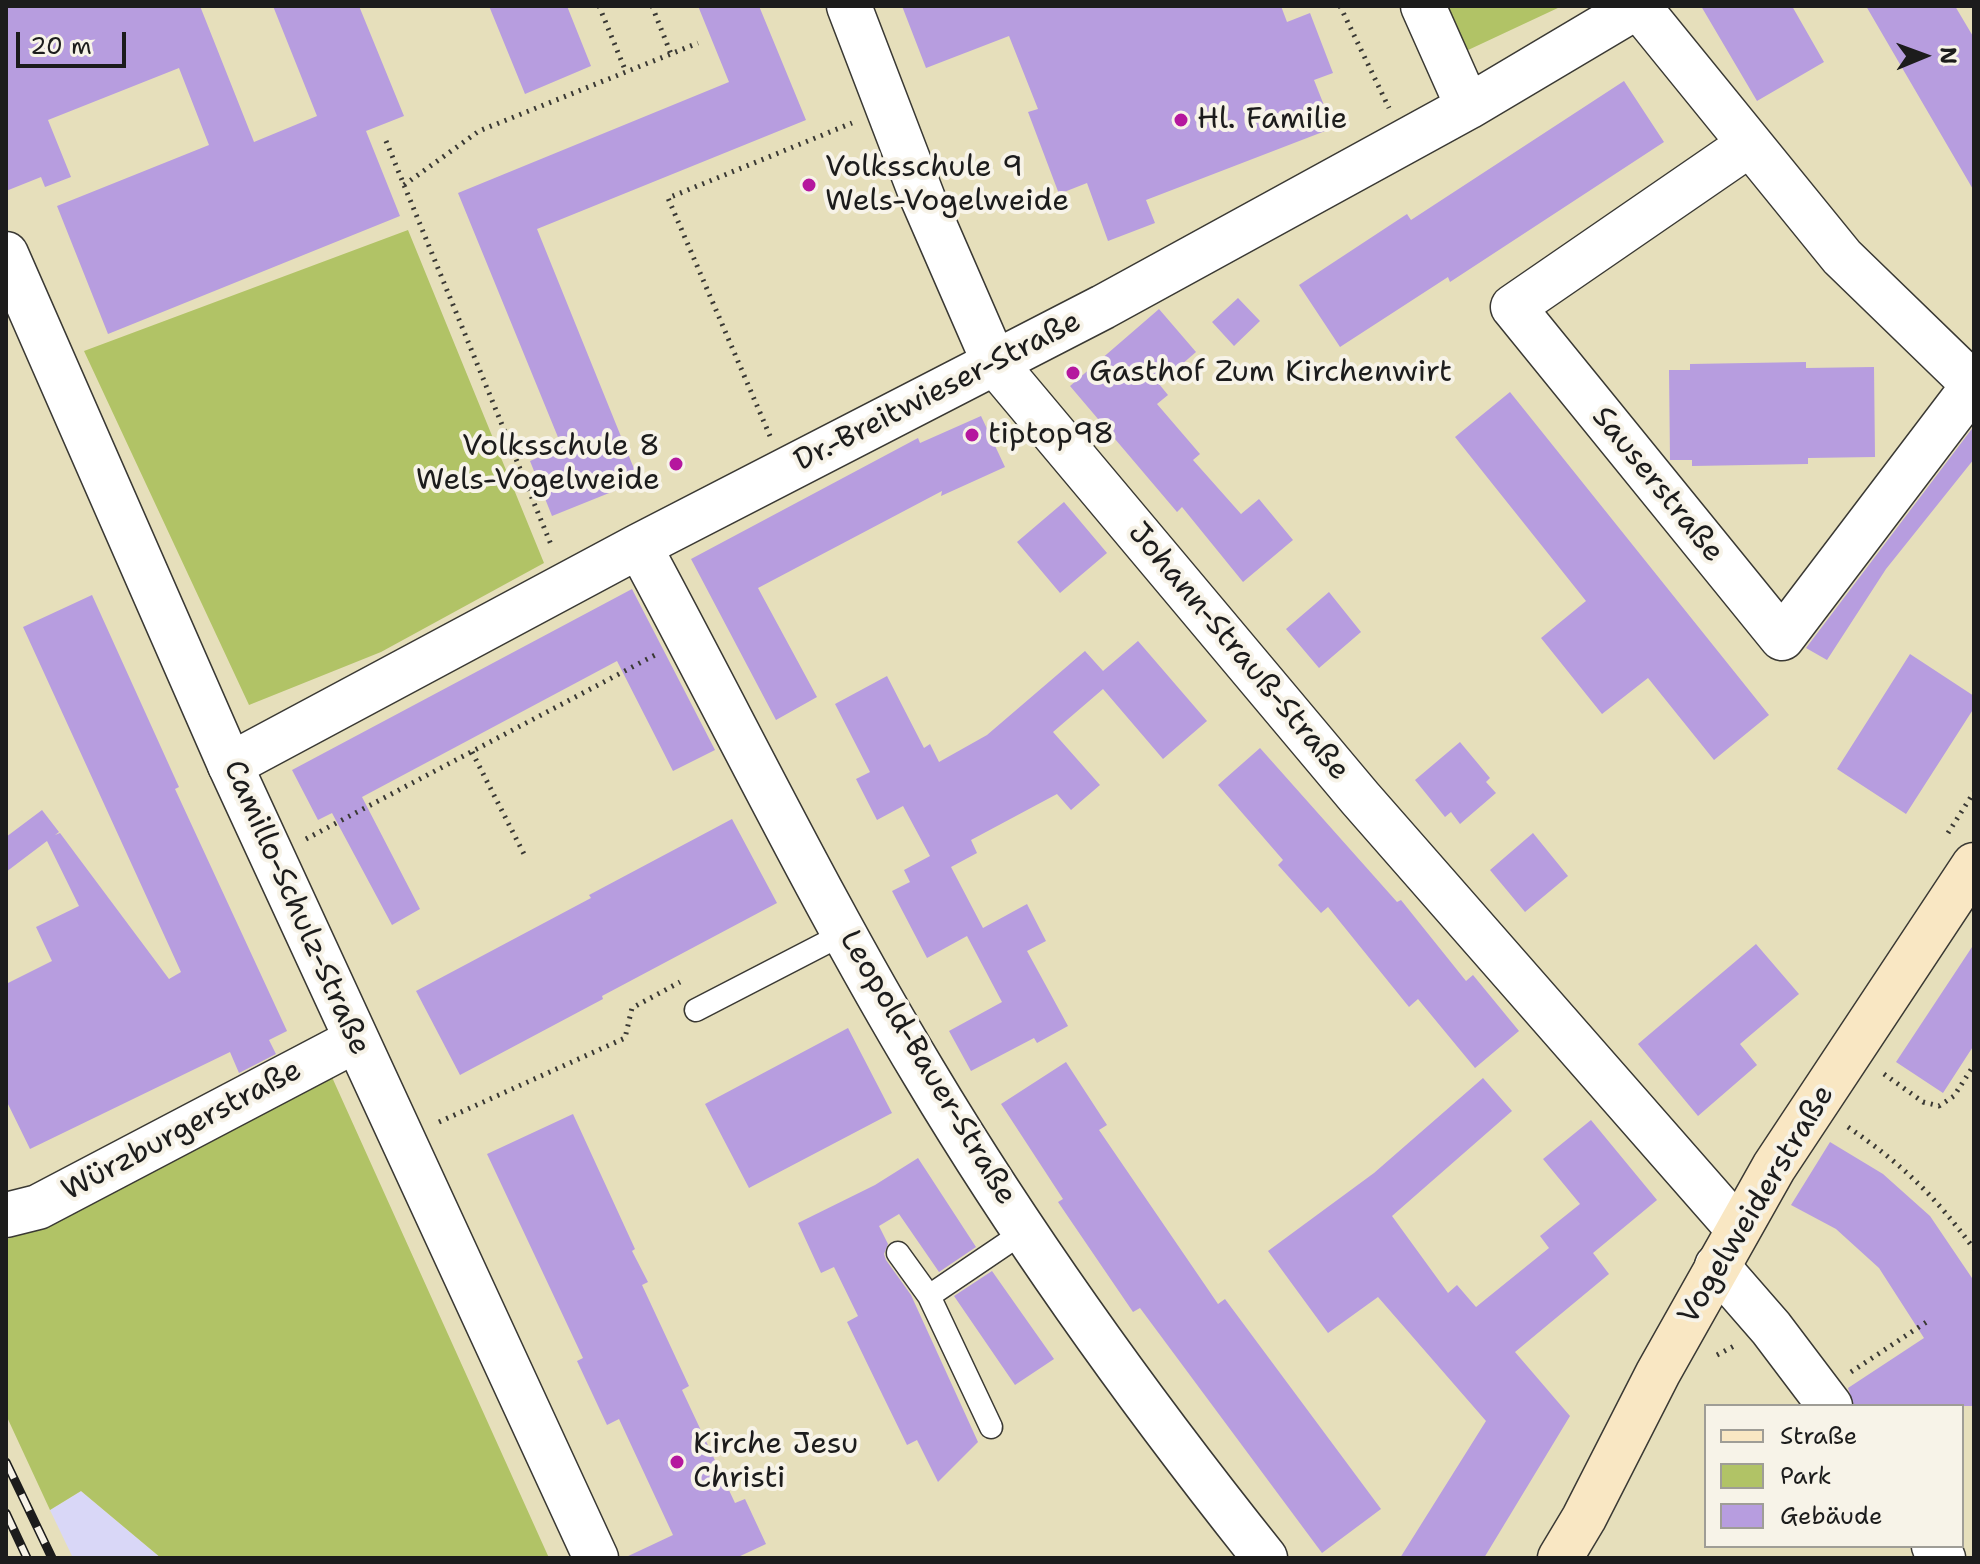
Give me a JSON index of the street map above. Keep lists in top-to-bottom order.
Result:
{
  "streets": {
    "main road": ["Vogelweiderstraße"],
    "street": [
      "Dr.-Breitwieser-Straße",
      "Sauserstraße",
      "Johann-Strauß-Straße",
      "Camillo-Schulz-Straße",
      "Leopold-Bauer-Straße",
      "Würzburgerstraße"
    ]
  },
  "crossings": [
    ["Dr.-Breitwieser-Straße", "Sauserstraße"],
    ["Dr.-Breitwieser-Straße", "Johann-Strauß-Straße"],
    ["Dr.-Breitwieser-Straße", "Camillo-Schulz-Straße"],
    ["Dr.-Breitwieser-Straße", "Leopold-Bauer-Straße"],
    ["Johann-Strauß-Straße", "Vogelweiderstraße"],
    ["Camillo-Schulz-Straße", "Würzburgerstraße"]
  ],
  "places": [
    "Hl. Familie",
    "Volksschule 9 Wels-Vogelweide",
    "Gasthof Zum Kirchenwirt",
    "tiptop98",
    "Volksschule 8 Wels-Vogelweide",
    "Kirche Jesu Christi"
  ],
  "legend": ["Straße", "Park", "Gebäude"],
  "scale_bar": "20 m",
  "north": "right"
}
